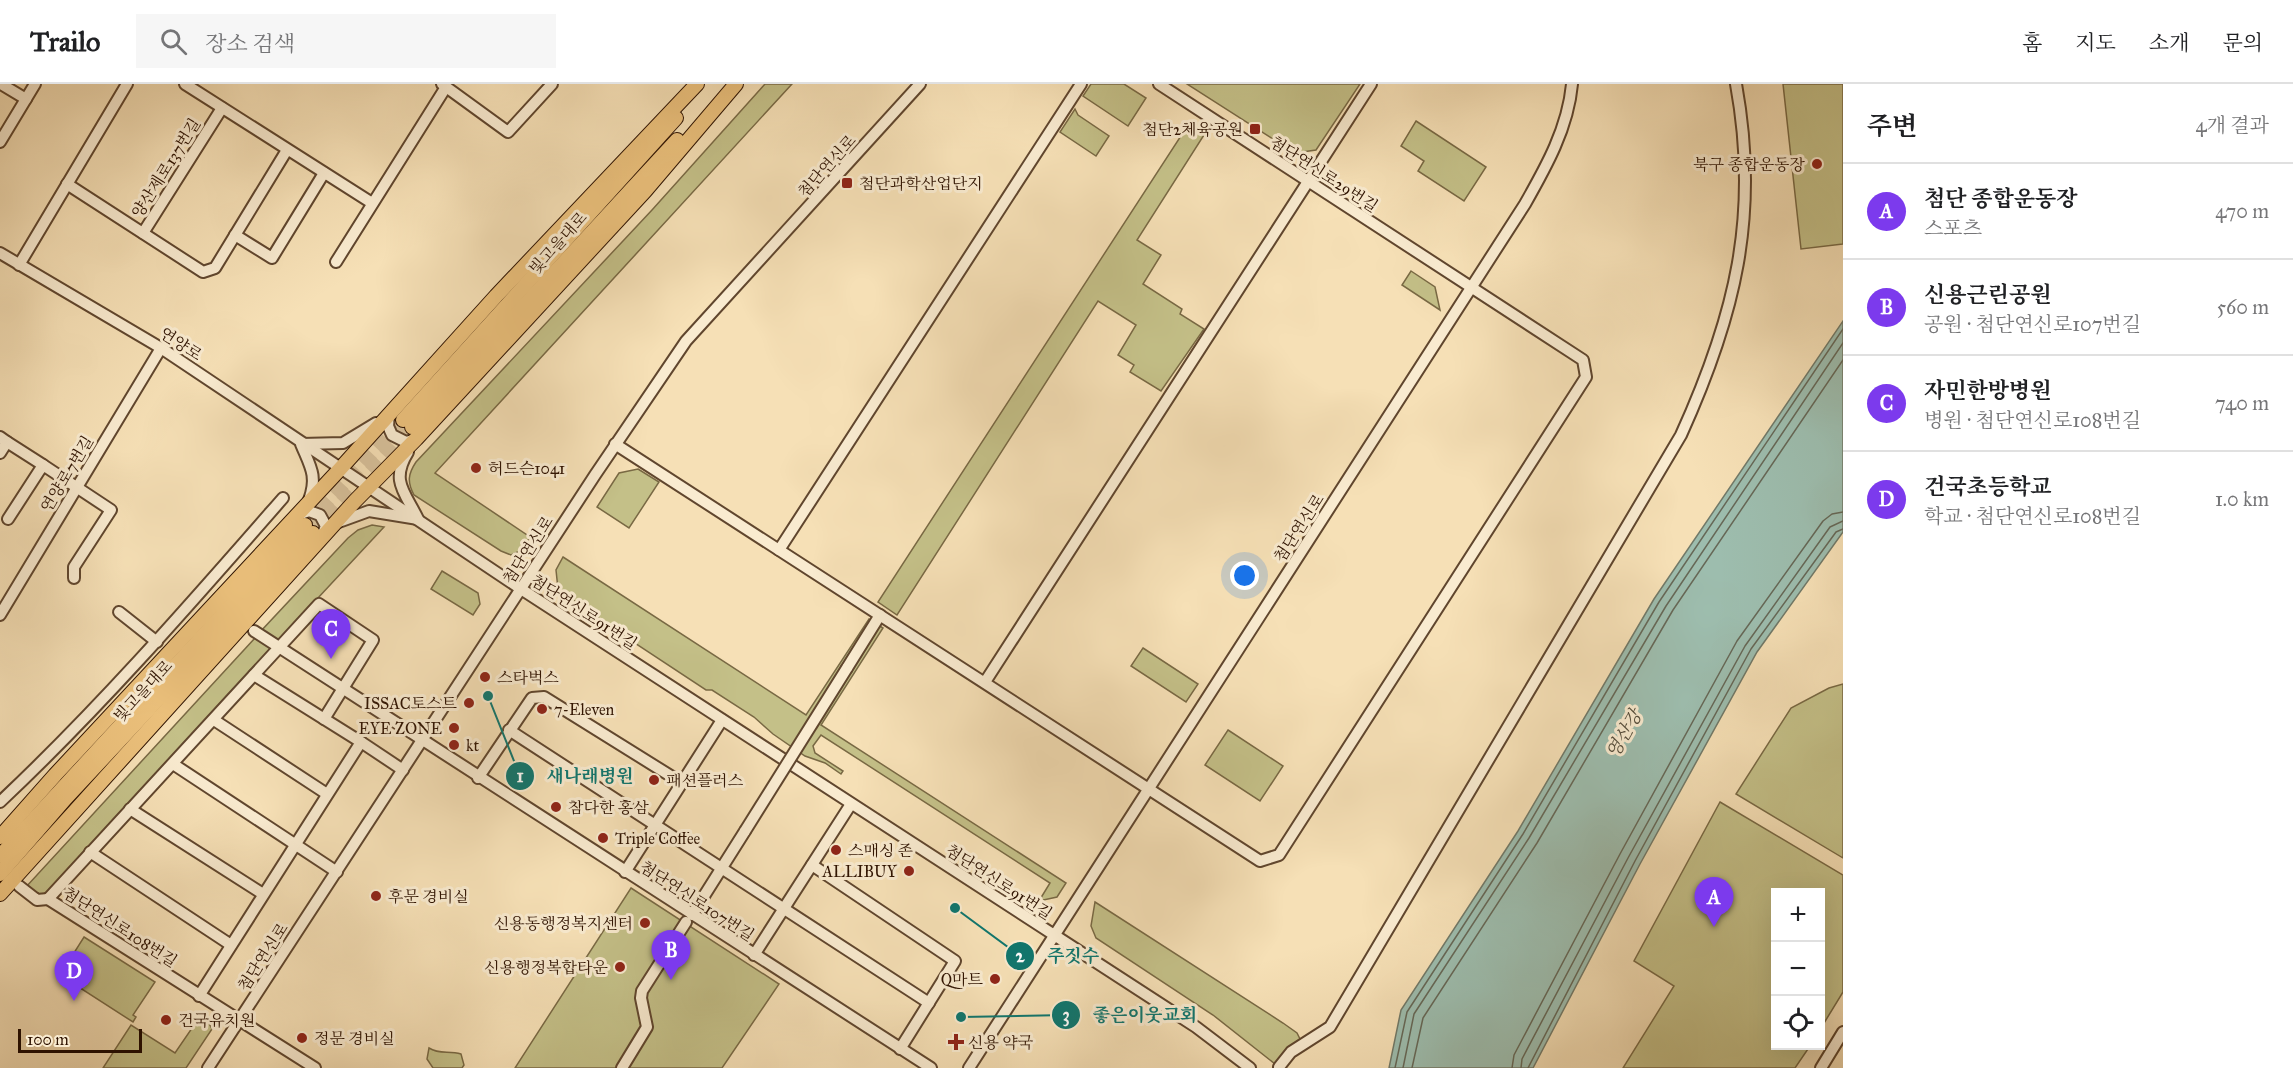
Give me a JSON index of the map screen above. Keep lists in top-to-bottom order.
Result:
{
  "streets": {
    "main road": ["빛고을대로"],
    "street": [
      "첨단연신로",
      "양산제로137번길",
      "첨단연신로29번길",
      "연양로",
      "연양로7번길",
      "첨단연신로91번길",
      "첨단연신로107번길",
      "첨단연신로108번길"
    ]
  },
  "crossings": [
    ["첨단연신로", "첨단연신로29번길"],
    ["첨단연신로", "첨단연신로91번길"],
    ["첨단연신로", "첨단연신로107번길"],
    ["첨단연신로", "첨단연신로108번길"],
    ["연양로", "연양로7번길"],
    ["연양로", "첨단연신로91번길"]
  ],
  "water": ["영산강"],
  "places": {
    "transit": ["첨단2체육공원", "첨단과학산업단지"],
    "other": [
      "북구 종합운동장",
      "허드슨1041",
      "스타벅스",
      "새나래병원",
      "ISSAC토스트",
      "7-Eleven",
      "EYE ZONE",
      "kt",
      "패션플러스",
      "참다한 홍삼",
      "Triple Coffee",
      "스매싱 존",
      "ALLIBUY",
      "후문 경비실",
      "주짓수",
      "신용동행정복지센터",
      "신용행정복합타운",
      "Q마트",
      "좋은이웃교회",
      "건국유치원",
      "정문 경비실"
    ],
    "health": ["신용 약국"]
  },
  "scale_bar": "100 m",
  "page": {
    "header": "Trailo",
    "search": "장소 검색",
    "nav": [
      "홈",
      "지도",
      "소개",
      "문의"
    ],
    "heading": ["주변", "4개 결과"],
    "list": [
      {
        "mark": "A",
        "name": "첨단 종합운동장",
        "note": "스포츠",
        "value": "470 m"
      },
      {
        "mark": "B",
        "name": "신용근린공원",
        "note": "공원 · 첨단연신로107번길",
        "value": "560 m"
      },
      {
        "mark": "C",
        "name": "자민한방병원",
        "note": "병원 · 첨단연신로108번길",
        "value": "740 m"
      },
      {
        "mark": "D",
        "name": "건국초등학교",
        "note": "학교 · 첨단연신로108번길",
        "value": "1.0 km"
      }
    ],
    "pins": [
      "C",
      "A",
      "B",
      "D"
    ],
    "map_buttons": ["+", "−"],
    "scale": "100 m"
  }
}
